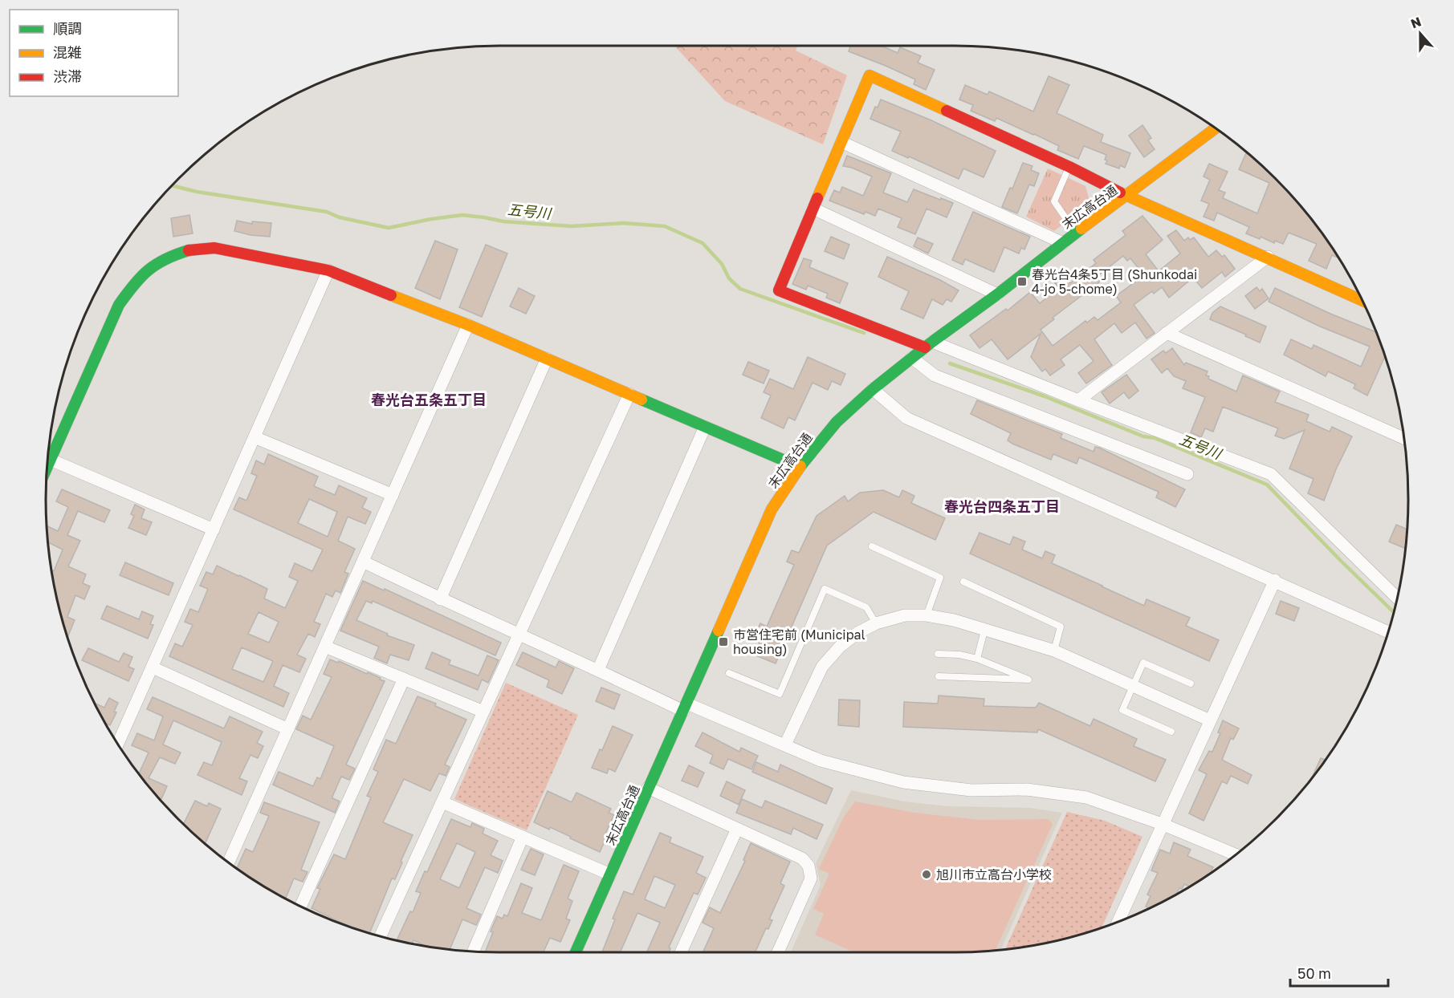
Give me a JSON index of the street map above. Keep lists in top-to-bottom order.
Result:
{
  "streets": {
    "street": ["末広高台通"]
  },
  "districts": ["春光台五条五丁目", "春光台四条五丁目"],
  "water": ["五号川"],
  "places": {
    "transit": ["春光台4条5丁目 (Shunkodai 4-jo 5-chome)", "市営住宅前 (Municipal housing)"],
    "other": ["旭川市立高台小学校"]
  },
  "legend": ["順調", "混雑", "渋滞"],
  "scale_bar": "50 m",
  "north": "top"
}
